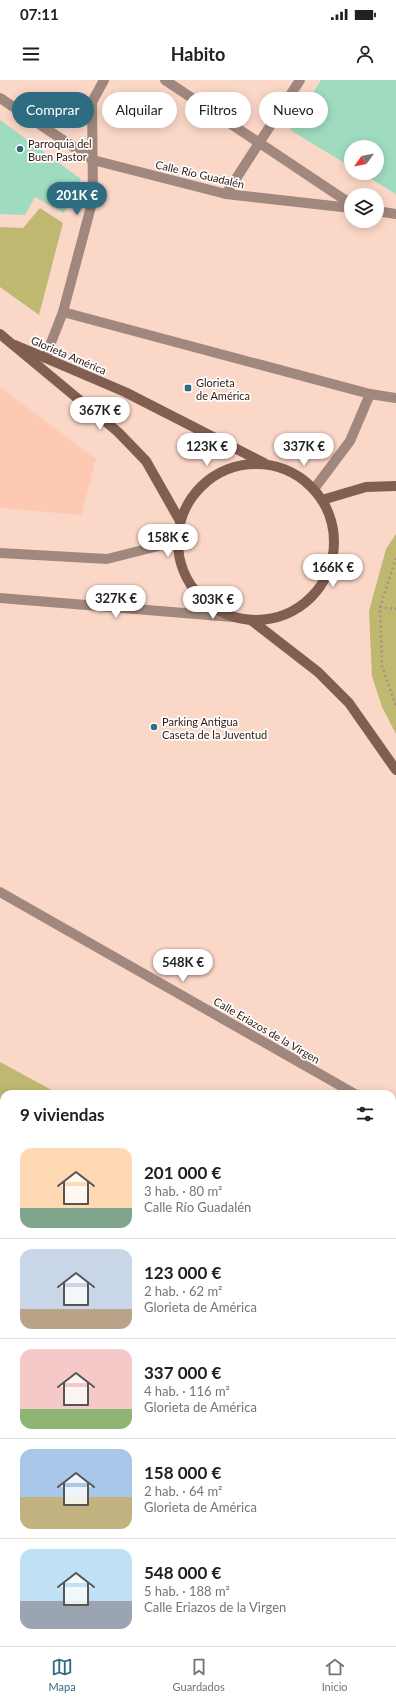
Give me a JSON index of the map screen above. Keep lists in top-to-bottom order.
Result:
{
  "streets": {
    "main road": ["Glorieta América"],
    "street": ["Calle Río Guadalén", "Calle Eriazos de la Virgen"]
  },
  "places": {
    "other": ["Parroquia del Buen Pastor", "Parking Antigua Caseta de la Juventud"],
    "transit": ["Glorieta de América"]
  },
  "north": "bottom left",
  "page": {
    "status": "07:11",
    "header": "Habito",
    "chip": [
      "Comprar",
      "Alquilar",
      "Filtros",
      "Nuevo"
    ],
    "price": [
      "201K €",
      "367K €",
      "123K €",
      "337K €",
      "158K €",
      "166K €",
      "327K €",
      "303K €",
      "548K €"
    ],
    "heading": "9 viviendas",
    "list": [
      {
        "name": "201 000 €",
        "note": "3 hab. · 80 m² · Calle Río Guadalén"
      },
      {
        "name": "123 000 €",
        "note": "2 hab. · 62 m² · Glorieta de América"
      },
      {
        "name": "337 000 €",
        "note": "4 hab. · 116 m² · Glorieta de América"
      },
      {
        "name": "158 000 €",
        "note": "2 hab. · 64 m² · Glorieta de América"
      },
      {
        "name": "548 000 €",
        "note": "5 hab. · 188 m² · Calle Eriazos de la Virgen"
      }
    ],
    "tabs": ["Mapa", "Guardados", "Inicio"]
  }
}
